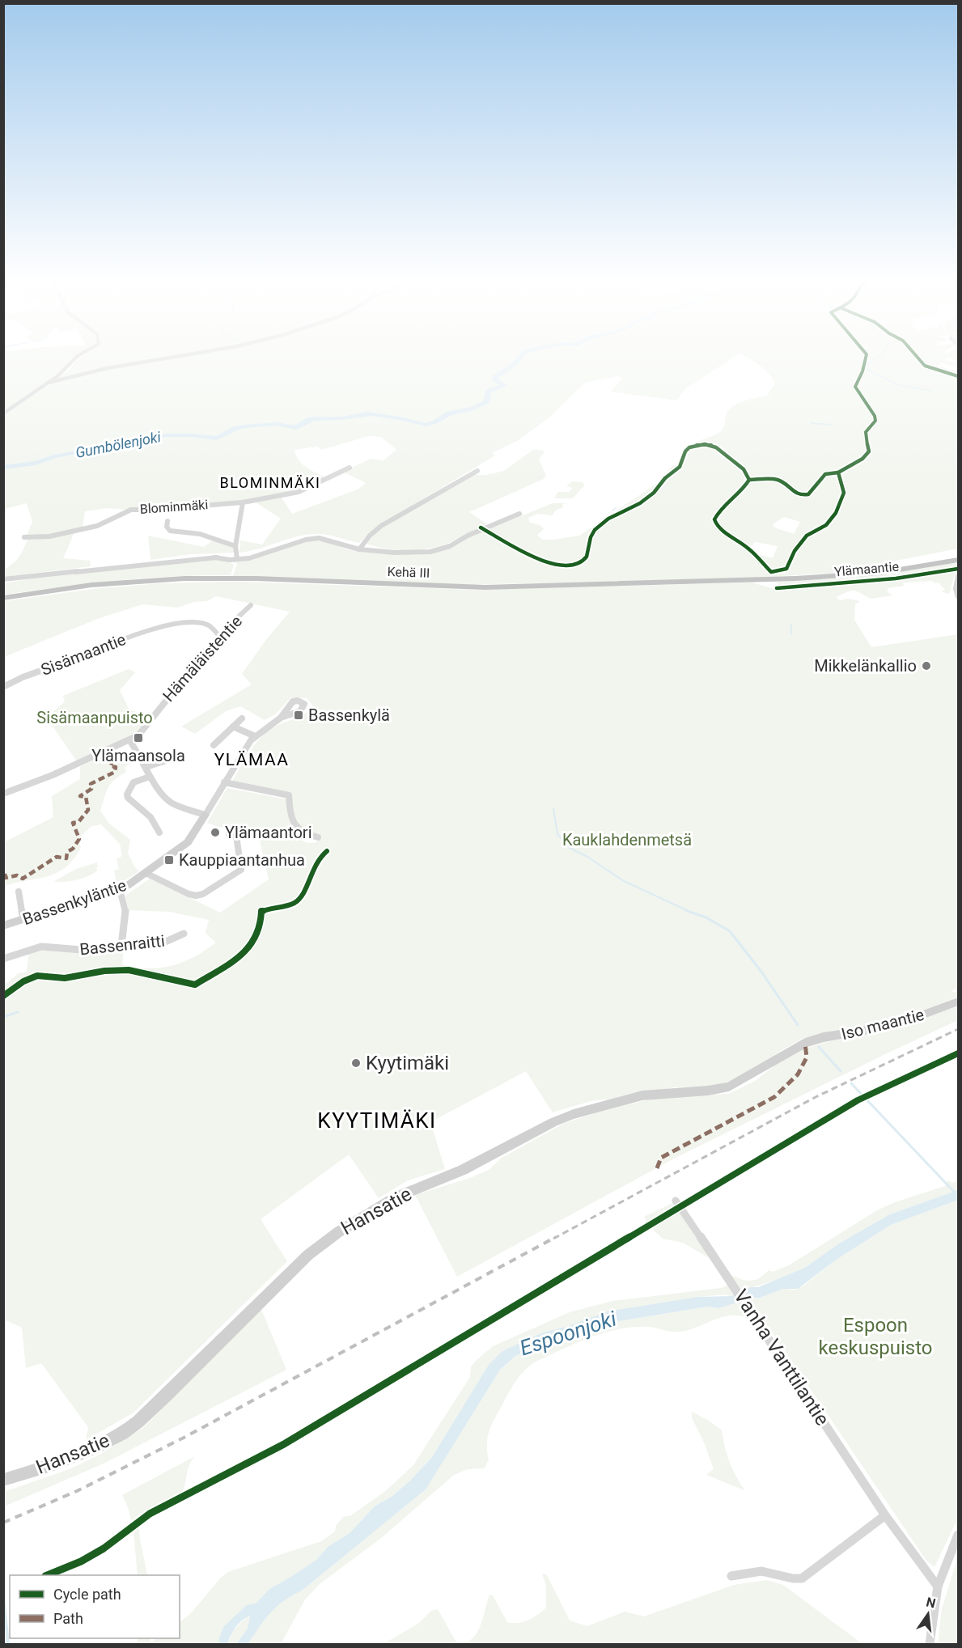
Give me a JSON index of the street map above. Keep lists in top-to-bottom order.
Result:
{
  "streets": {
    "highway": ["Kehä III"],
    "main road": ["Bassenkyläntie", "Iso maantie", "Hansatie"],
    "street": [
      "Blominmäki",
      "Sisämaantie",
      "Hämäläistentie",
      "Bassenraitti",
      "Vanha Vanttilantie"
    ],
    "cycle path": ["Ylämaantie"]
  },
  "crossings": [
    ["Sisämaantie", "Hämäläistentie"],
    ["Iso maantie", "Hansatie"]
  ],
  "districts": ["BLOMINMÄKI", "YLÄMAA", "KYYTIMÄKI"],
  "water": ["Gumbölenjoki", "Espoonjoki"],
  "parks": ["Sisämaanpuisto", "Kauklahdenmetsä", "Espoon keskuspuisto"],
  "places": {
    "other": ["Mikkelänkallio", "Ylämaantori", "Kyytimäki"],
    "transit": ["Bassenkylä", "Ylämaansola", "Kauppiaantanhua"]
  },
  "legend": ["Cycle path", "Path"],
  "north": "top"
}
